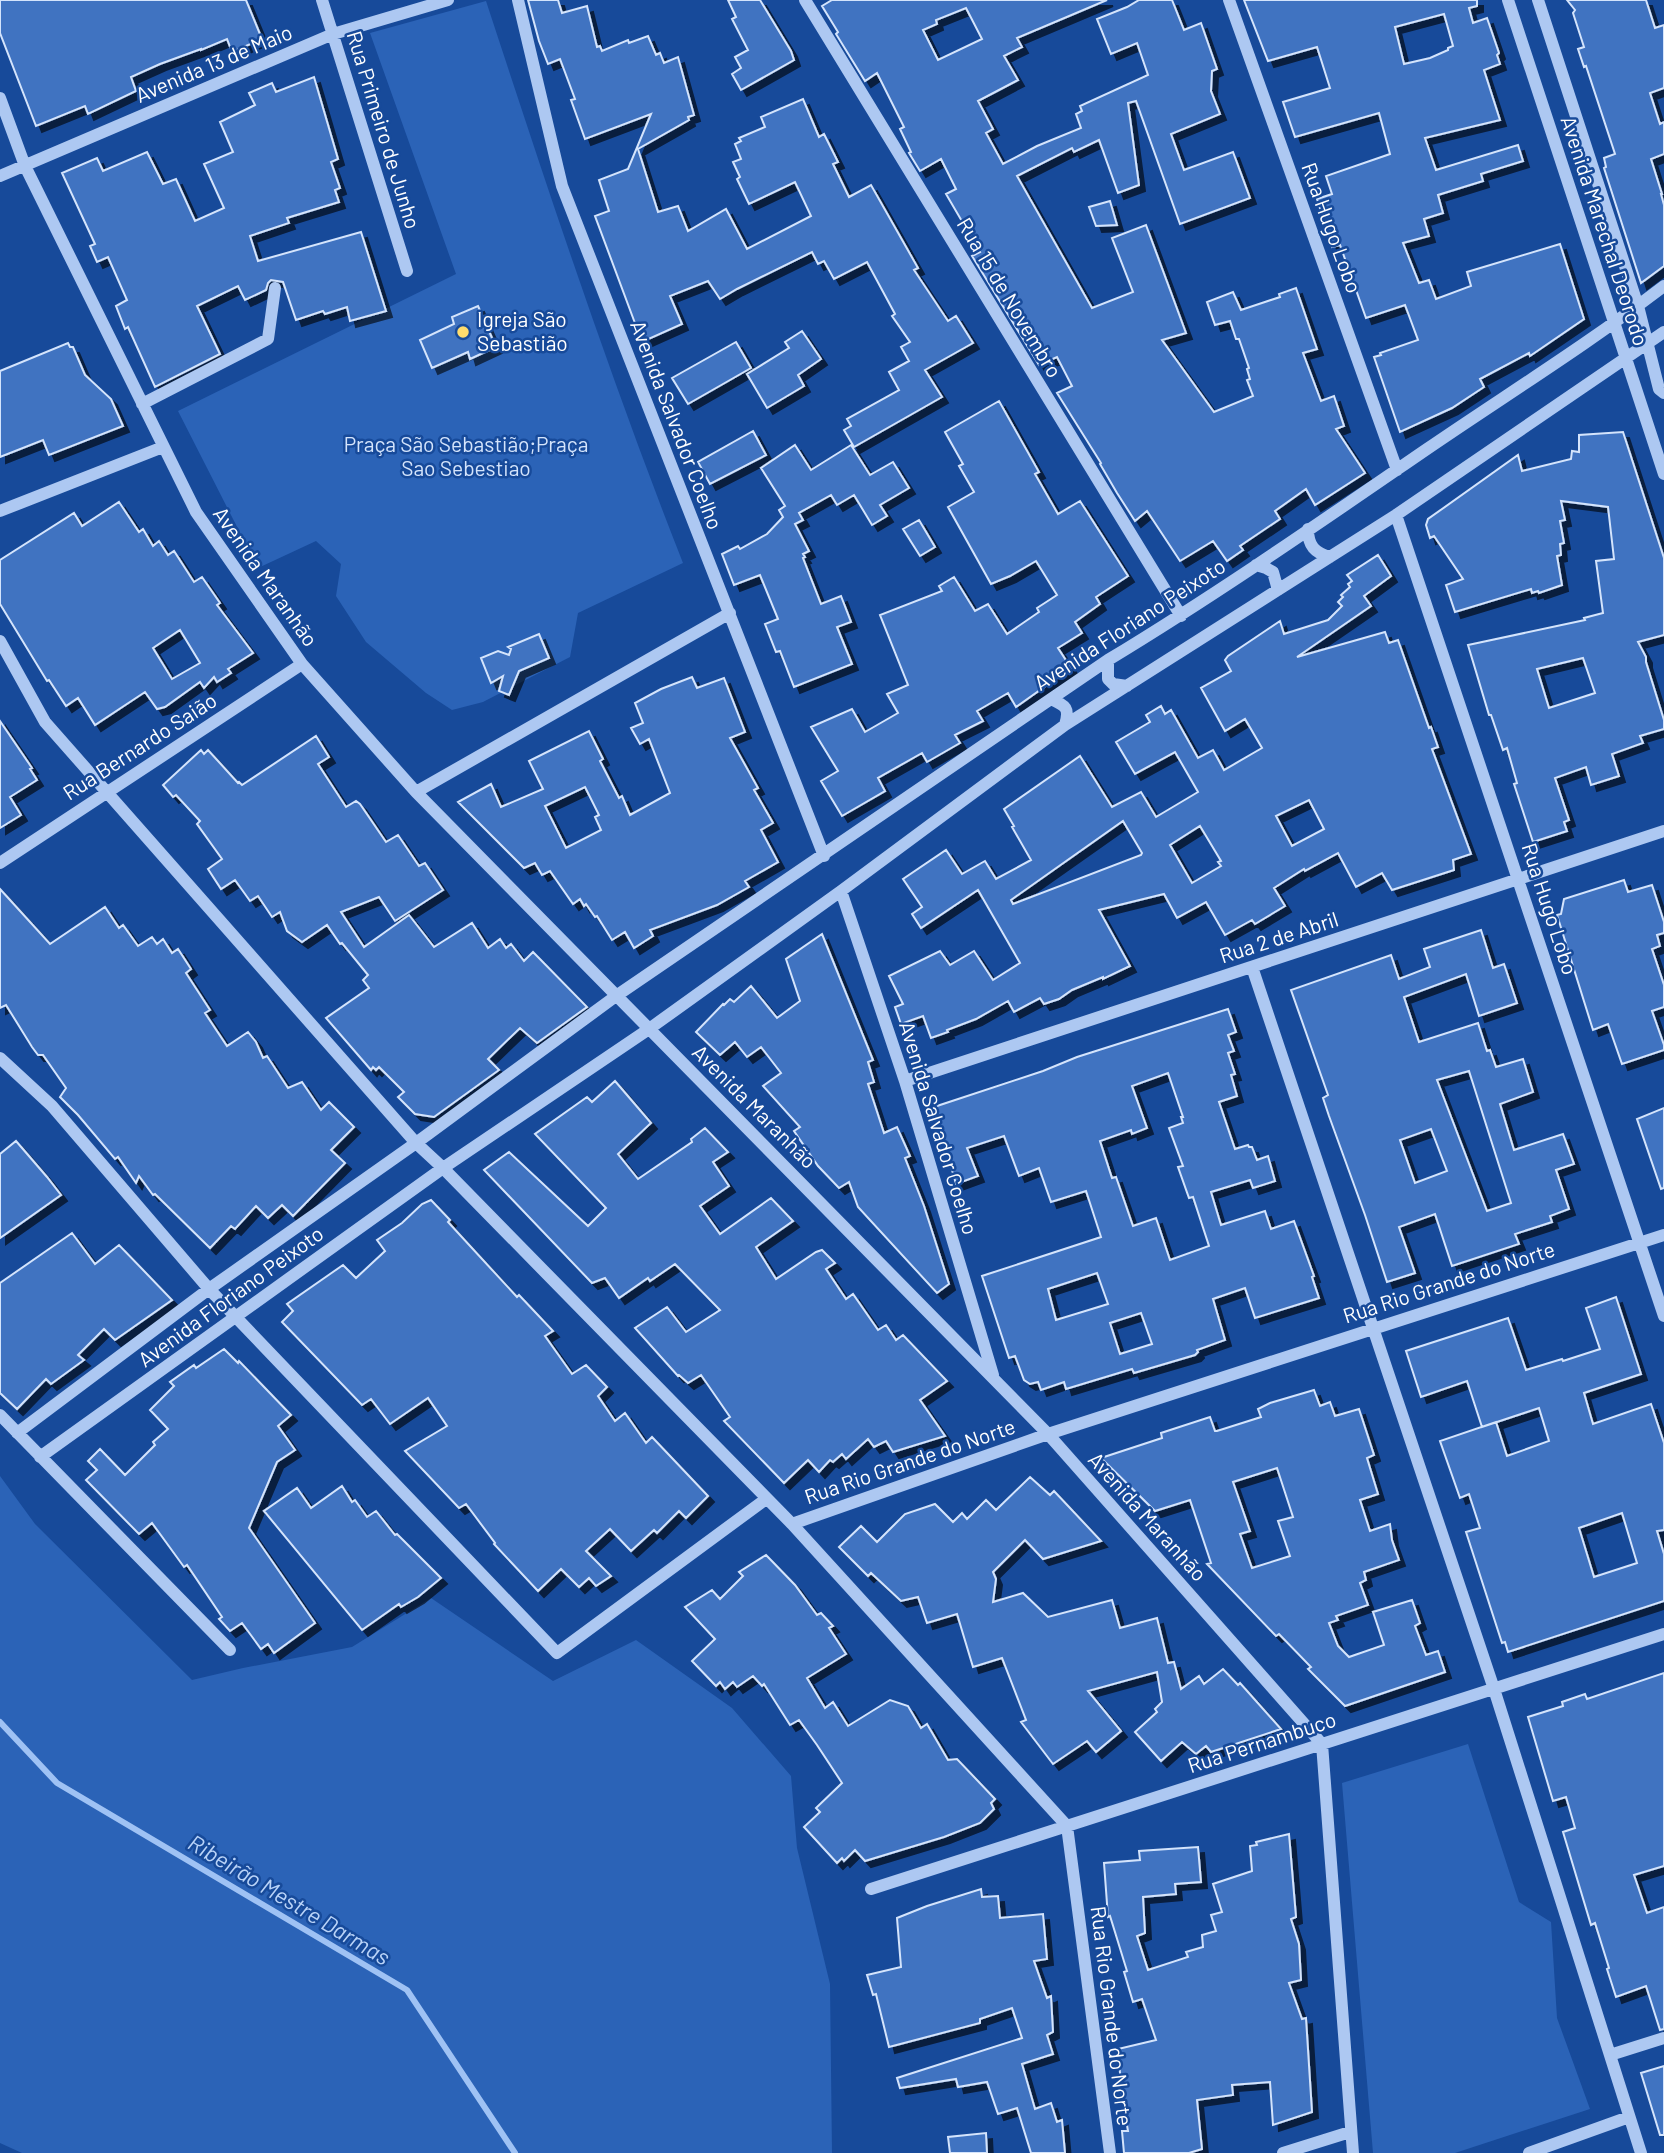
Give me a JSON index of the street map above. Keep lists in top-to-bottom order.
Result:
{
  "streets": {
    "street": [
      "Avenida 13 de Maio",
      "Rua Primeiro de Junho",
      "Rua Hugo Lobo",
      "Avenida Marechal Deorodo",
      "Rua 15 de Novembro",
      "Avenida Salvador Coelho",
      "Avenida Maranhão",
      "Avenida Floriano Peixoto",
      "Rua Bernardo Saião",
      "Rua 2 de Abril",
      "Rua Rio Grande do Norte",
      "Rua Pernambuco"
    ]
  },
  "crossings": [
    ["Avenida 13 de Maio", "Rua Primeiro de Junho"],
    ["Avenida 13 de Maio", "Avenida Maranhão"],
    ["Rua Hugo Lobo", "Avenida Floriano Peixoto"],
    ["Rua Hugo Lobo", "Rua 2 de Abril"],
    ["Rua Hugo Lobo", "Rua Rio Grande do Norte"],
    ["Avenida Marechal Deorodo", "Avenida Floriano Peixoto"],
    ["Rua 15 de Novembro", "Avenida Floriano Peixoto"],
    ["Avenida Salvador Coelho", "Avenida Maranhão"],
    ["Avenida Salvador Coelho", "Avenida Floriano Peixoto"],
    ["Avenida Salvador Coelho", "Rua 2 de Abril"],
    ["Avenida Maranhão", "Avenida Floriano Peixoto"],
    ["Avenida Maranhão", "Rua Bernardo Saião"],
    ["Avenida Maranhão", "Rua Rio Grande do Norte"],
    ["Avenida Maranhão", "Rua Pernambuco"],
    ["Rua Rio Grande do Norte", "Rua Pernambuco"]
  ],
  "water": ["Ribeirão Mestre Darmas"],
  "parks": ["Praça São Sebastião;Praça Sao Sebestiao"],
  "places": ["Igreja São Sebastião"]
}
